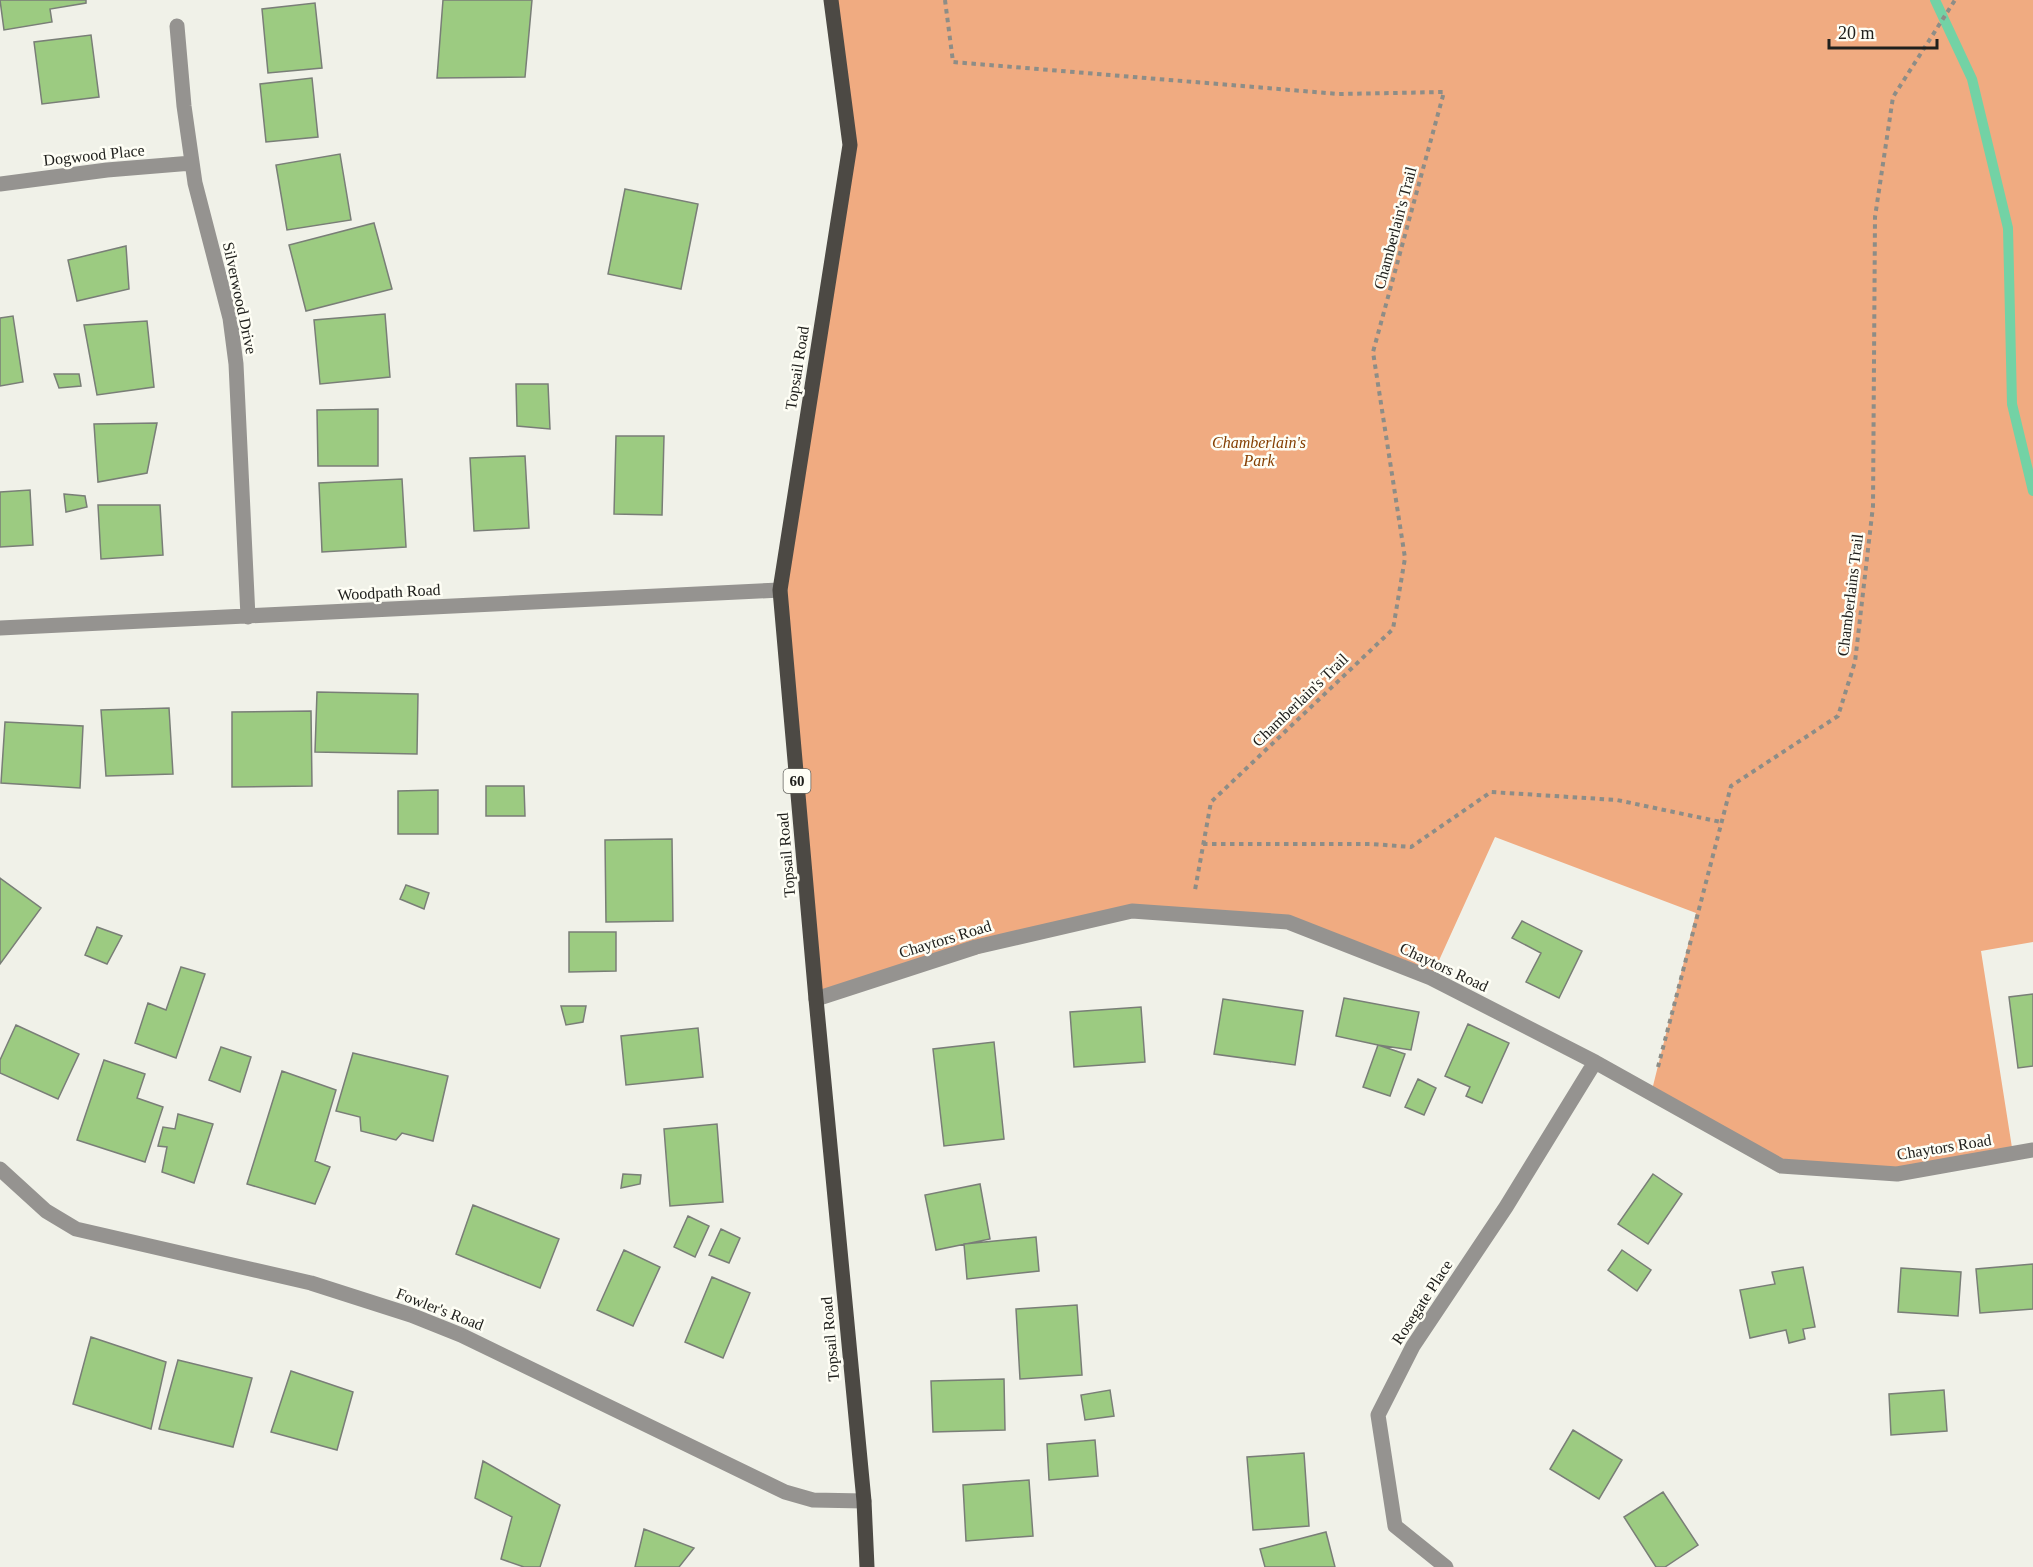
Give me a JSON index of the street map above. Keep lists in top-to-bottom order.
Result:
{
  "streets": {
    "main road": ["Topsail Road", "60"],
    "street": [
      "Dogwood Place",
      "Silverwood Drive",
      "Woodpath Road",
      "Chaytors Road",
      "Rosegate Place",
      "Fowler's Road"
    ],
    "path": ["Chamberlain's Trail", "Chamberlains Trail"]
  },
  "crossings": [
    ["Dogwood Place", "Silverwood Drive"],
    ["Chamberlain's Trail", "Chaytors Road"],
    ["Silverwood Drive", "Woodpath Road"],
    ["Topsail Road", "Woodpath Road"],
    ["Topsail Road", "Chaytors Road"],
    ["Topsail Road", "Fowler's Road"],
    ["Chamberlains Trail", "Chaytors Road"],
    ["Chaytors Road", "Rosegate Place"]
  ],
  "parks": ["Chamberlain's Park"],
  "scale_bar": "20 m"
}
